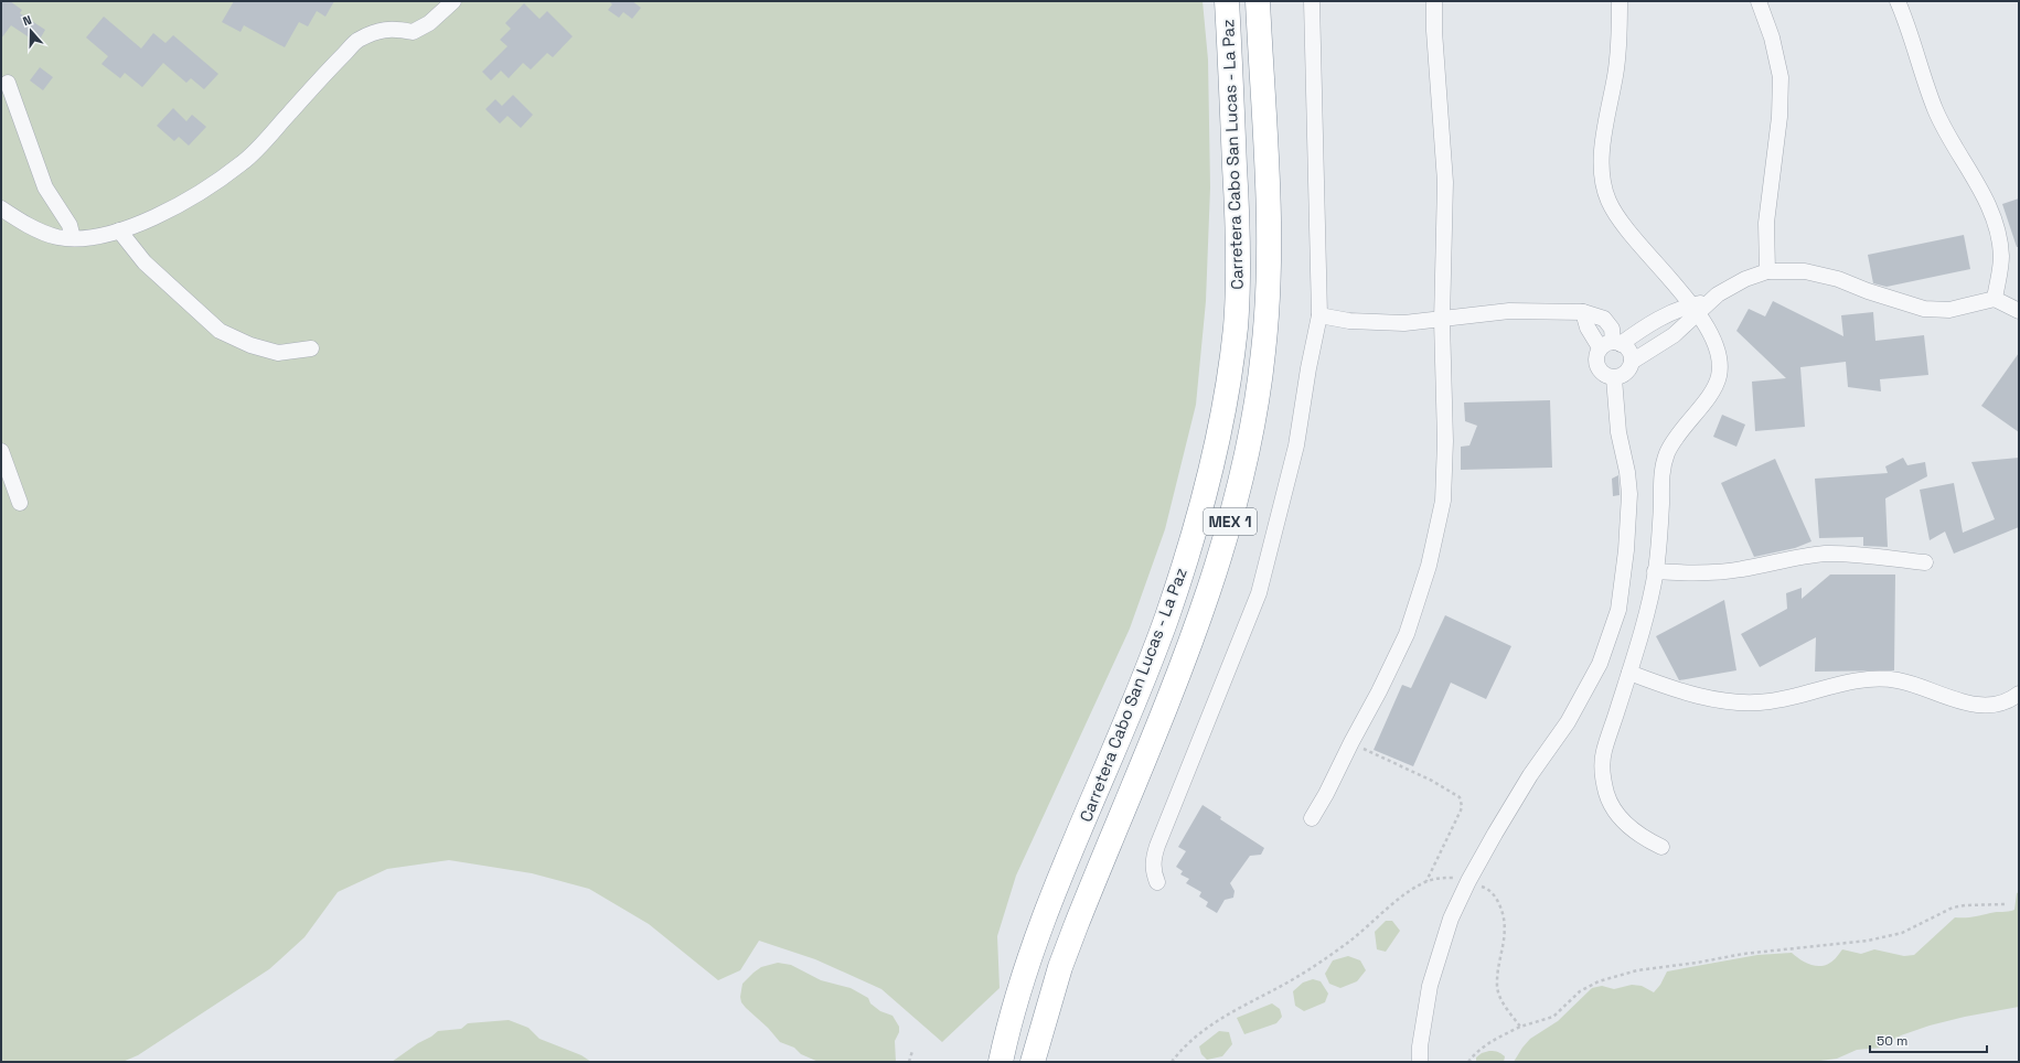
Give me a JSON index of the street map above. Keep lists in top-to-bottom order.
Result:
{
  "streets": {
    "highway": ["Carretera Cabo San Lucas - La Paz", "MEX 1"]
  },
  "scale_bar": "50 m",
  "north": "top"
}
